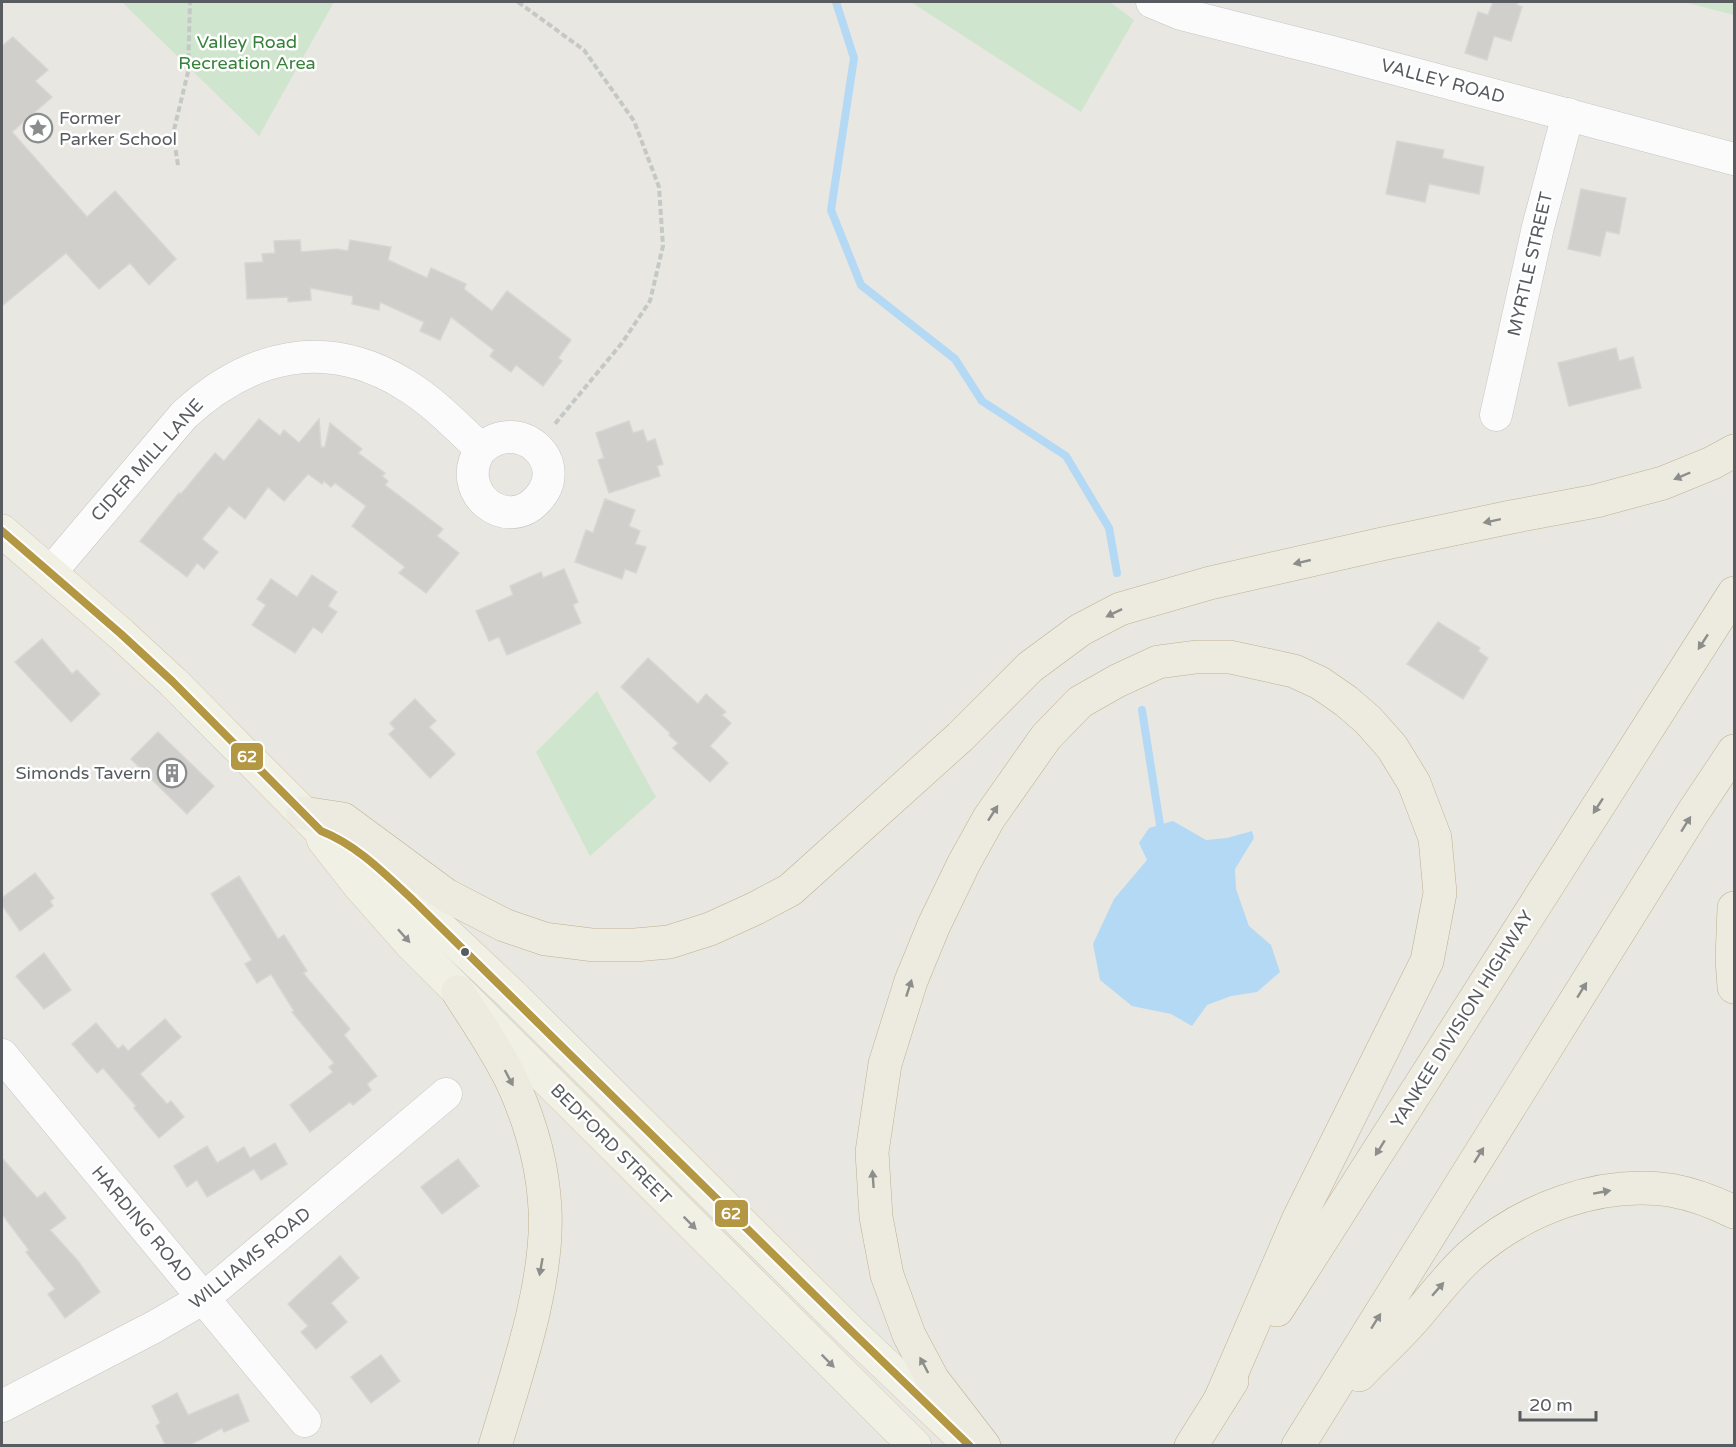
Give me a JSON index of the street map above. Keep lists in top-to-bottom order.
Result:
{
  "streets": {
    "highway": ["YANKEE DIVISION HIGHWAY"],
    "main road": ["BEDFORD STREET"],
    "street": [
      "VALLEY ROAD",
      "MYRTLE STREET",
      "CIDER MILL LANE",
      "HARDING ROAD",
      "WILLIAMS ROAD"
    ]
  },
  "crossings": [
    ["VALLEY ROAD", "MYRTLE STREET"],
    ["CIDER MILL LANE", "BEDFORD STREET"],
    ["HARDING ROAD", "WILLIAMS ROAD"]
  ],
  "parks": ["Valley Road Recreation Area"],
  "places": {
    "place": ["Former Parker School"],
    "building": ["Simonds Tavern"]
  },
  "lines": ["transit line 62"],
  "scale_bar": "20 m"
}
